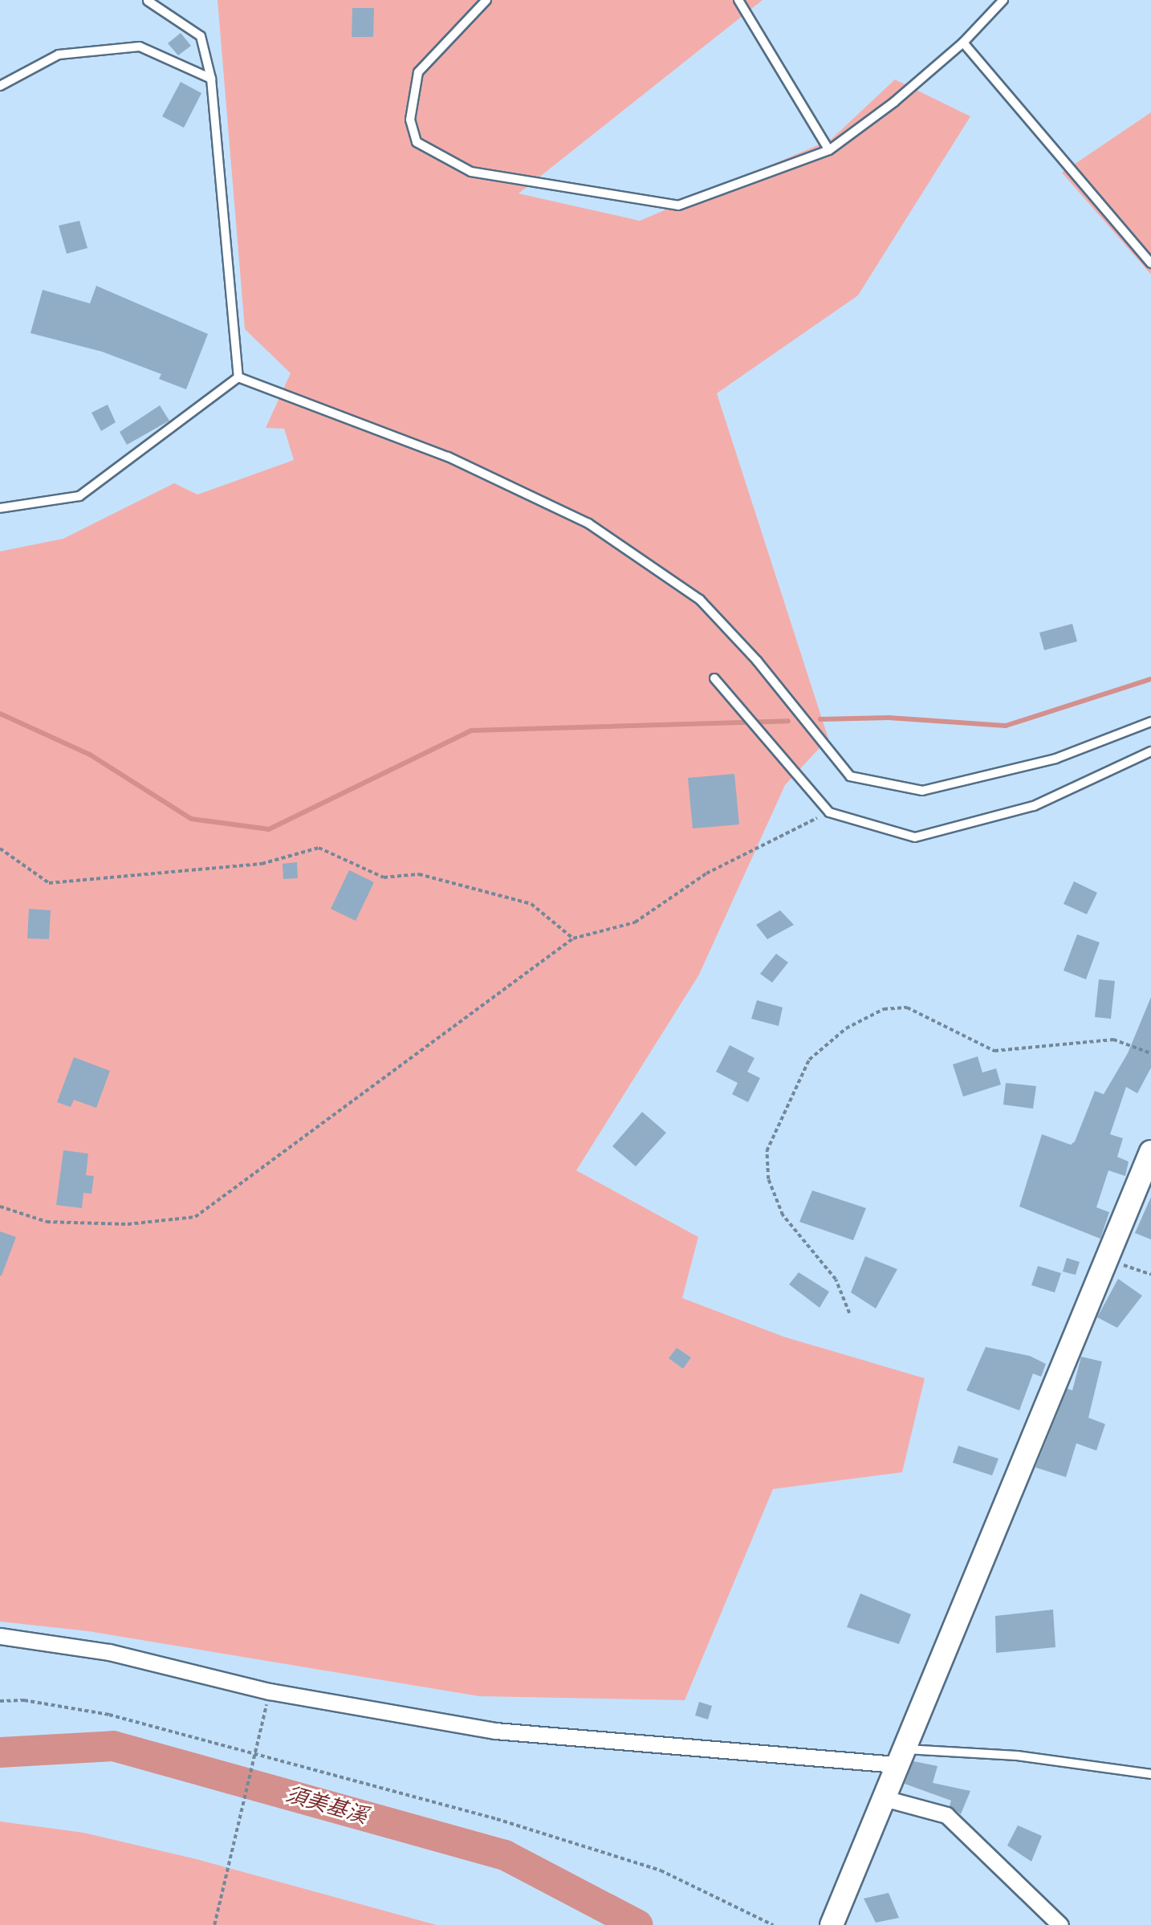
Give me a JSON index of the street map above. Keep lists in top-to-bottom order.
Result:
{
  "water": ["須美基溪"]
}
